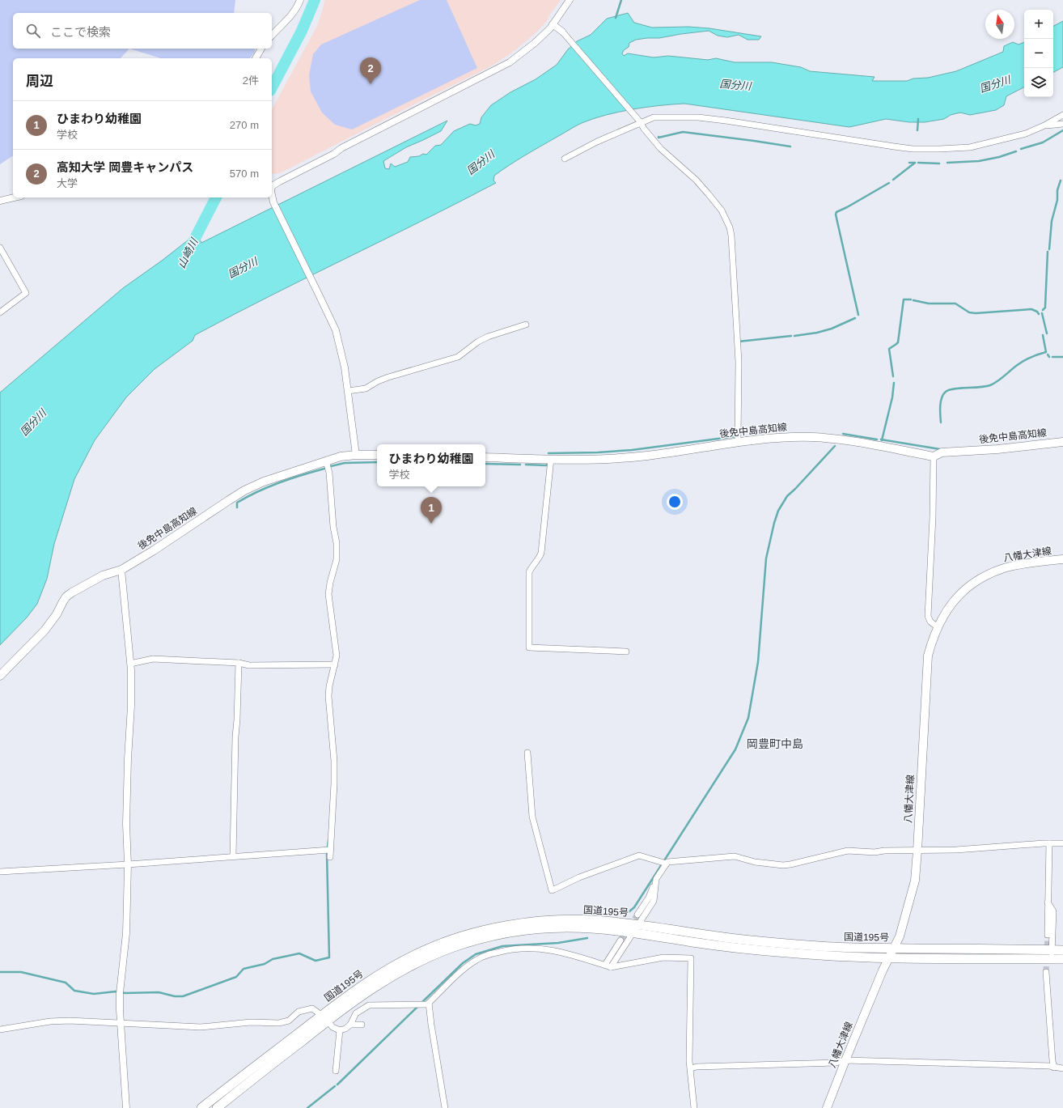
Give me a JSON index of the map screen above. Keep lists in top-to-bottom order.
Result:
{
  "streets": {
    "highway": ["国道195号"],
    "main road": ["後免中島高知線", "八幡大津線"]
  },
  "crossings": [
    ["八幡大津線", "国道195号"]
  ],
  "districts": ["岡豊町中島"],
  "water": ["国分川", "山崎川"],
  "north": "top",
  "page": {
    "map_buttons": ["+", "−"],
    "search": "ここで検索",
    "pins": ["2", "1"],
    "heading": ["周辺", "2件"],
    "list": [
      {
        "mark": "1",
        "name": "ひまわり幼稚園",
        "note": "学校",
        "value": "270 m"
      },
      {
        "mark": "2",
        "name": "高知大学 岡豊キャンパス",
        "note": "大学",
        "value": "570 m"
      }
    ],
    "popup": ["ひまわり幼稚園", "学校"]
  }
}
